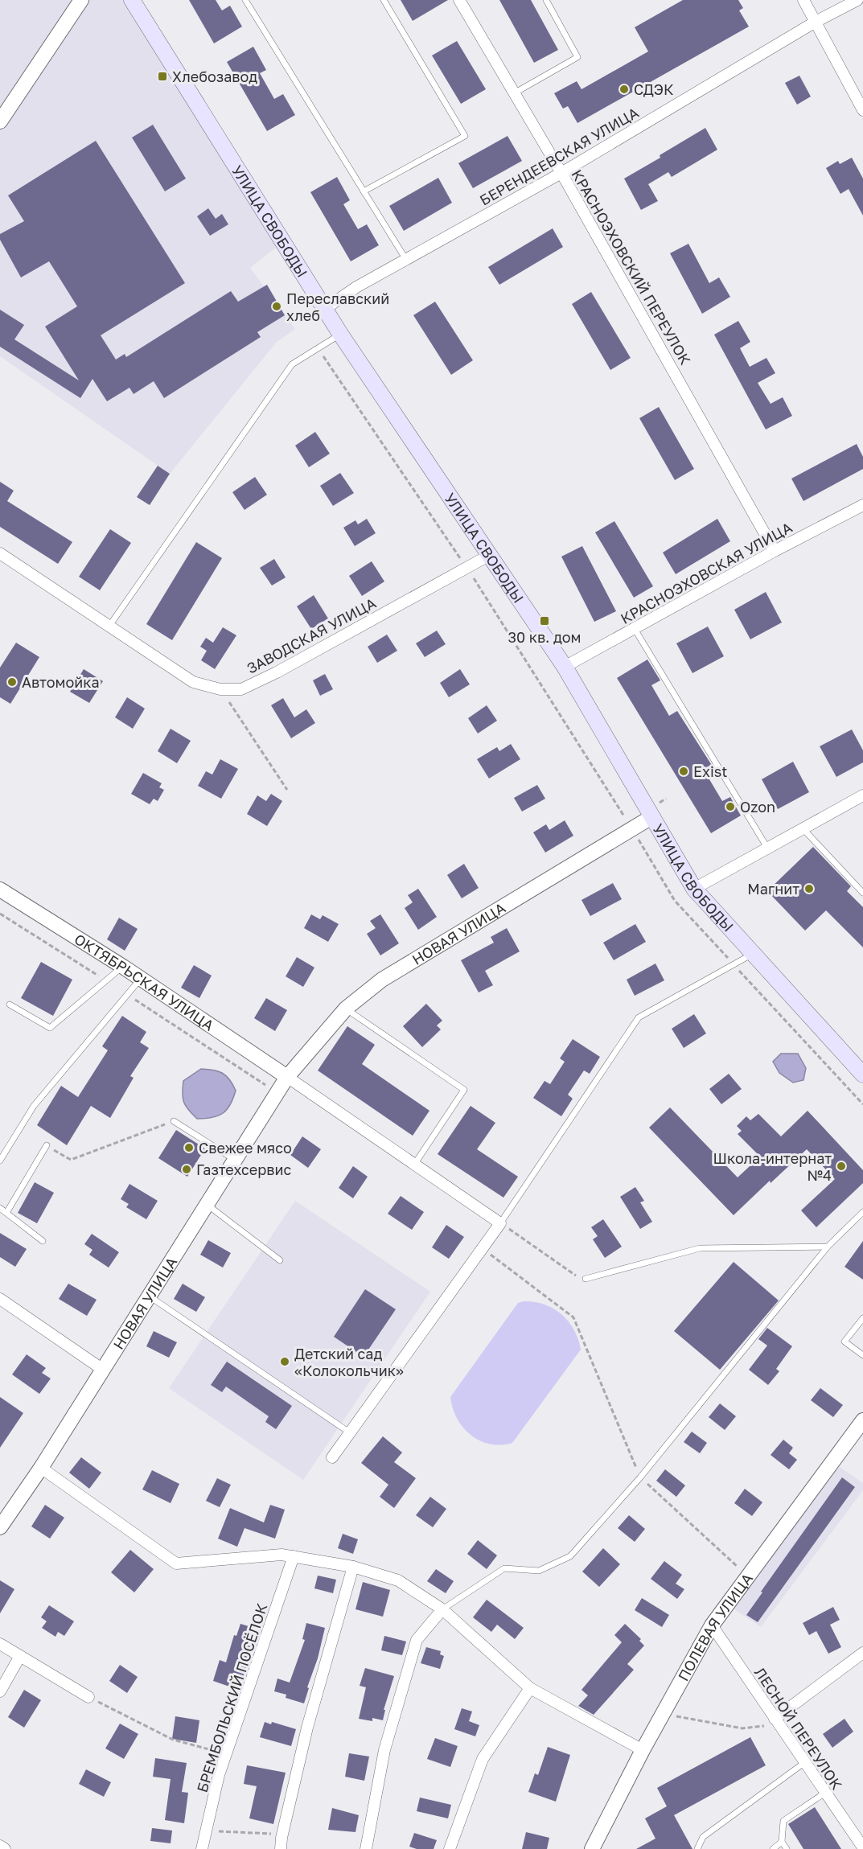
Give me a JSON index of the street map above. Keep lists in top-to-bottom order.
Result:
{
  "streets": {
    "main road": ["УЛИЦА СВОБОДЫ"],
    "street": [
      "БЕРЕНДЕЕВСКАЯ УЛИЦА",
      "КРАСНОЭХОВСКИЙ ПЕРЕУЛОК",
      "КРАСНОЭХОВСКАЯ УЛИЦА",
      "ЗАВОДСКАЯ УЛИЦА",
      "НОВАЯ УЛИЦА",
      "ОКТЯБРЬСКАЯ УЛИЦА",
      "ПОЛЕВАЯ УЛИЦА",
      "БРЕМБОЛЬСКИЙ ПОСЁЛОК",
      "ЛЕСНОЙ ПЕРЕУЛОК"
    ]
  },
  "crossings": [
    ["БЕРЕНДЕЕВСКАЯ УЛИЦА", "УЛИЦА СВОБОДЫ"],
    ["БЕРЕНДЕЕВСКАЯ УЛИЦА", "КРАСНОЭХОВСКИЙ ПЕРЕУЛОК"],
    ["УЛИЦА СВОБОДЫ", "КРАСНОЭХОВСКАЯ УЛИЦА"],
    ["УЛИЦА СВОБОДЫ", "ЗАВОДСКАЯ УЛИЦА"],
    ["УЛИЦА СВОБОДЫ", "НОВАЯ УЛИЦА"],
    ["КРАСНОЭХОВСКИЙ ПЕРЕУЛОК", "КРАСНОЭХОВСКАЯ УЛИЦА"],
    ["НОВАЯ УЛИЦА", "ОКТЯБРЬСКАЯ УЛИЦА"],
    ["ПОЛЕВАЯ УЛИЦА", "ЛЕСНОЙ ПЕРЕУЛОК"]
  ],
  "places": {
    "transit": ["Хлебозавод", "30 кв. дом"],
    "other": [
      "СДЭК",
      "Переславский хлеб",
      "Автомойка",
      "Exist",
      "Ozon",
      "Магнит",
      "Свежее мясо",
      "Школа-интернат №4",
      "Газтехсервис",
      "Детский сад «Колокольчик»"
    ]
  }
}
